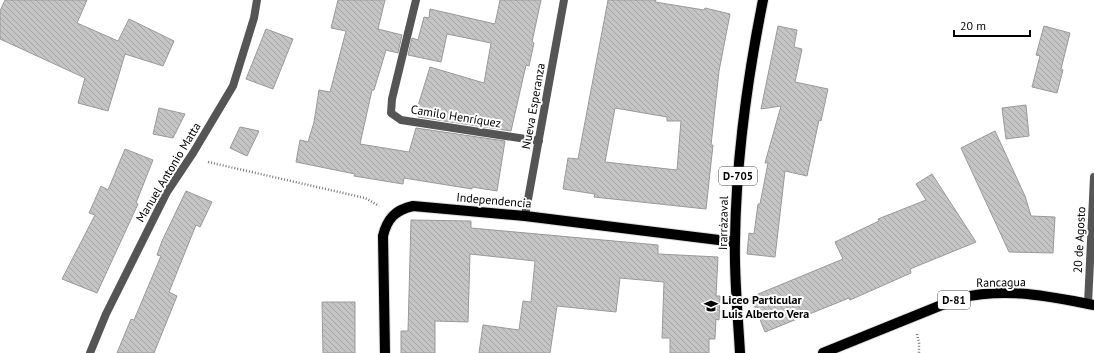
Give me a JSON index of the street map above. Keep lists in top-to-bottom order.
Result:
{
  "streets": {
    "main road": [
      "D-705",
      "Independencia",
      "Irarrázaval",
      "Rancagua",
      "D-81"
    ],
    "street": [
      "Nueva Esperanza",
      "Camilo Henríquez",
      "Manuel Antonio Matta",
      "20 de Agosto"
    ]
  },
  "crossings": [
    ["Nueva Esperanza", "Camilo Henríquez"],
    ["Nueva Esperanza", "Independencia"],
    ["Independencia", "Irarrázaval"],
    ["20 de Agosto", "Rancagua"]
  ],
  "places": {
    "school or university": ["Liceo Particular Luis Alberto Vera"]
  },
  "scale_bar": "20 m"
}
